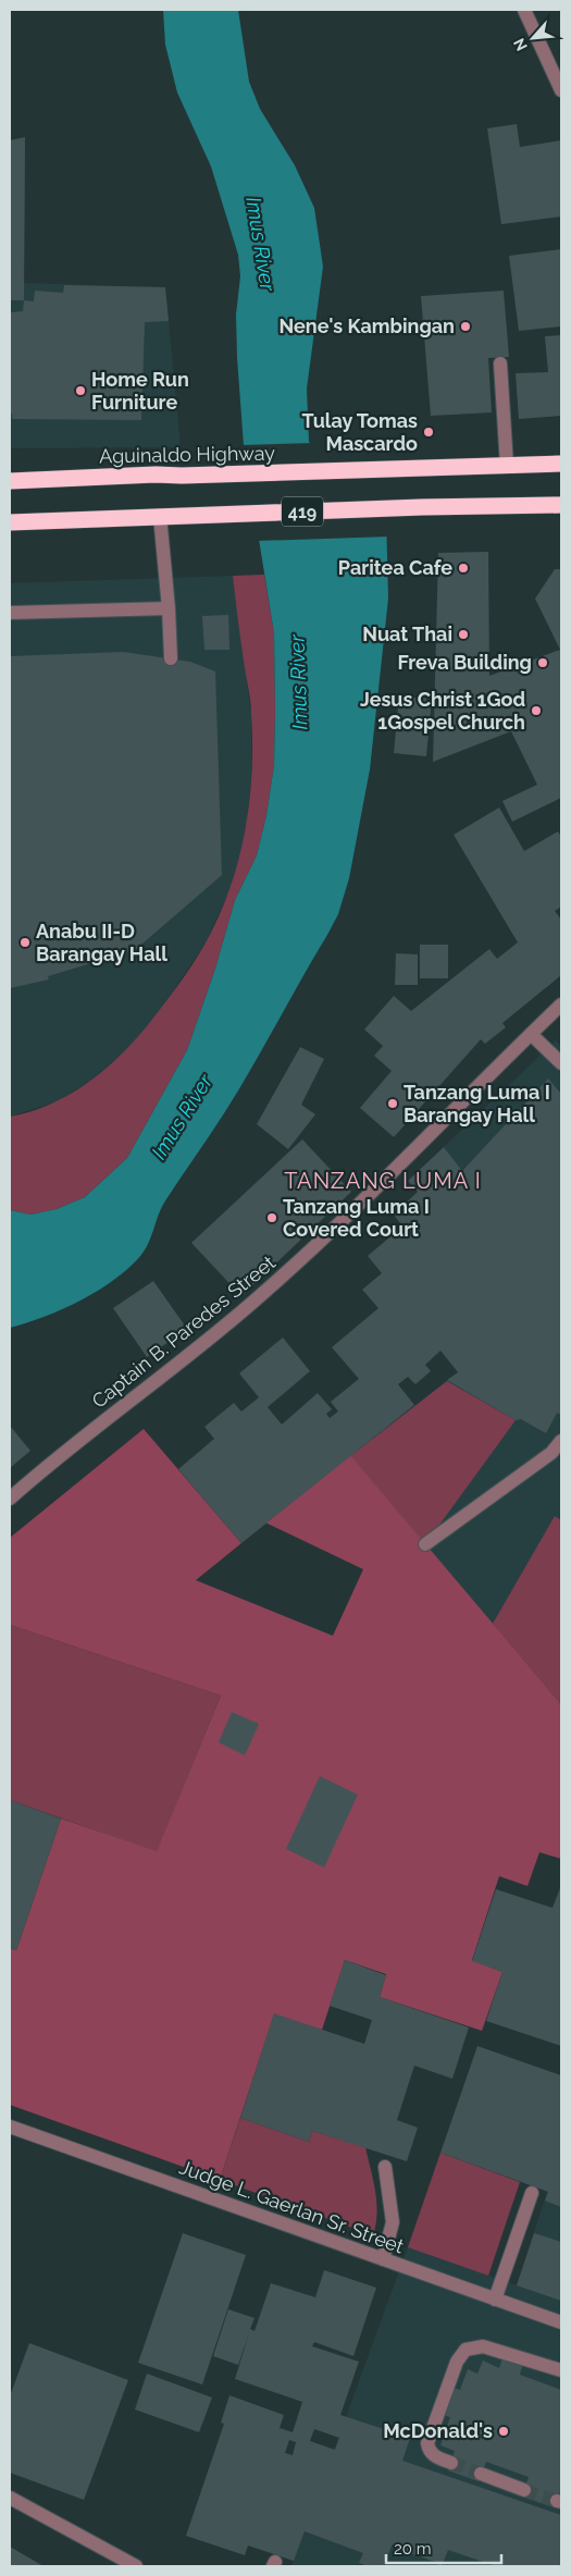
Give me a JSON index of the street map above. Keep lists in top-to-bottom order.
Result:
{
  "streets": {
    "highway": ["Aguinaldo Highway", "419"],
    "street": ["Captain B. Paredes Street", "Judge L. Gaerlan Sr. Street"]
  },
  "districts": ["TANZANG LUMA I"],
  "water": ["Imus River"],
  "places": [
    "Nene's Kambingan",
    "Home Run Furniture",
    "Tulay Tomas Mascardo",
    "Paritea Cafe",
    "Nuat Thai",
    "Freva Building",
    "Jesus Christ 1God 1Gospel Church",
    "Anabu II-D Barangay Hall",
    "Tanzang Luma I Barangay Hall",
    "Tanzang Luma I Covered Court",
    "McDonald's"
  ],
  "scale_bar": "20 m",
  "north": "bottom left"
}
